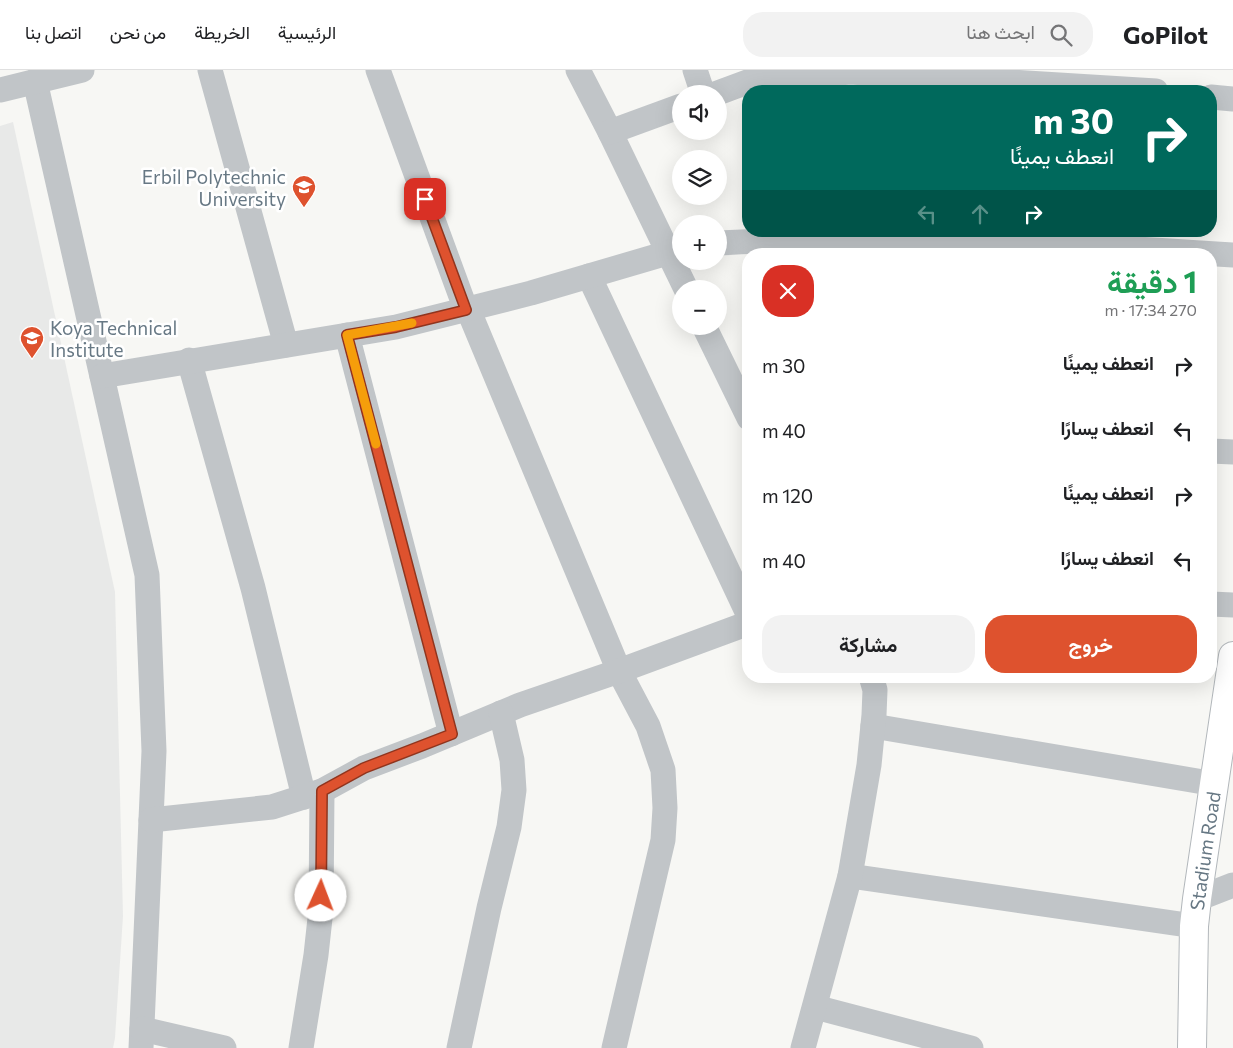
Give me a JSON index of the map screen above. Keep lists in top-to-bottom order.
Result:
{
  "streets": {
    "main road": ["Stadium Road"]
  },
  "places": {
    "school or university": ["Erbil Polytechnic University", "Koya Technical Institute"]
  },
  "page": {
    "header": "GoPilot",
    "search": "ابحث هنا",
    "nav": [
      "الرئيسية",
      "الخريطة",
      "من نحن",
      "اتصل بنا"
    ],
    "map_buttons": ["+", "−"],
    "turn": ["30 m", "انعطف يمينًا"],
    "heading": ["1 دقيقة", "270 m · 17:34"],
    "list": [
      {
        "name": "انعطف يمينًا",
        "value": "30 m"
      },
      {
        "name": "انعطف يسارًا",
        "value": "40 m"
      },
      {
        "name": "انعطف يمينًا",
        "value": "120 m"
      },
      {
        "name": "انعطف يسارًا",
        "value": "40 m"
      }
    ],
    "buttons": ["خروج", "مشاركة"]
  }
}
